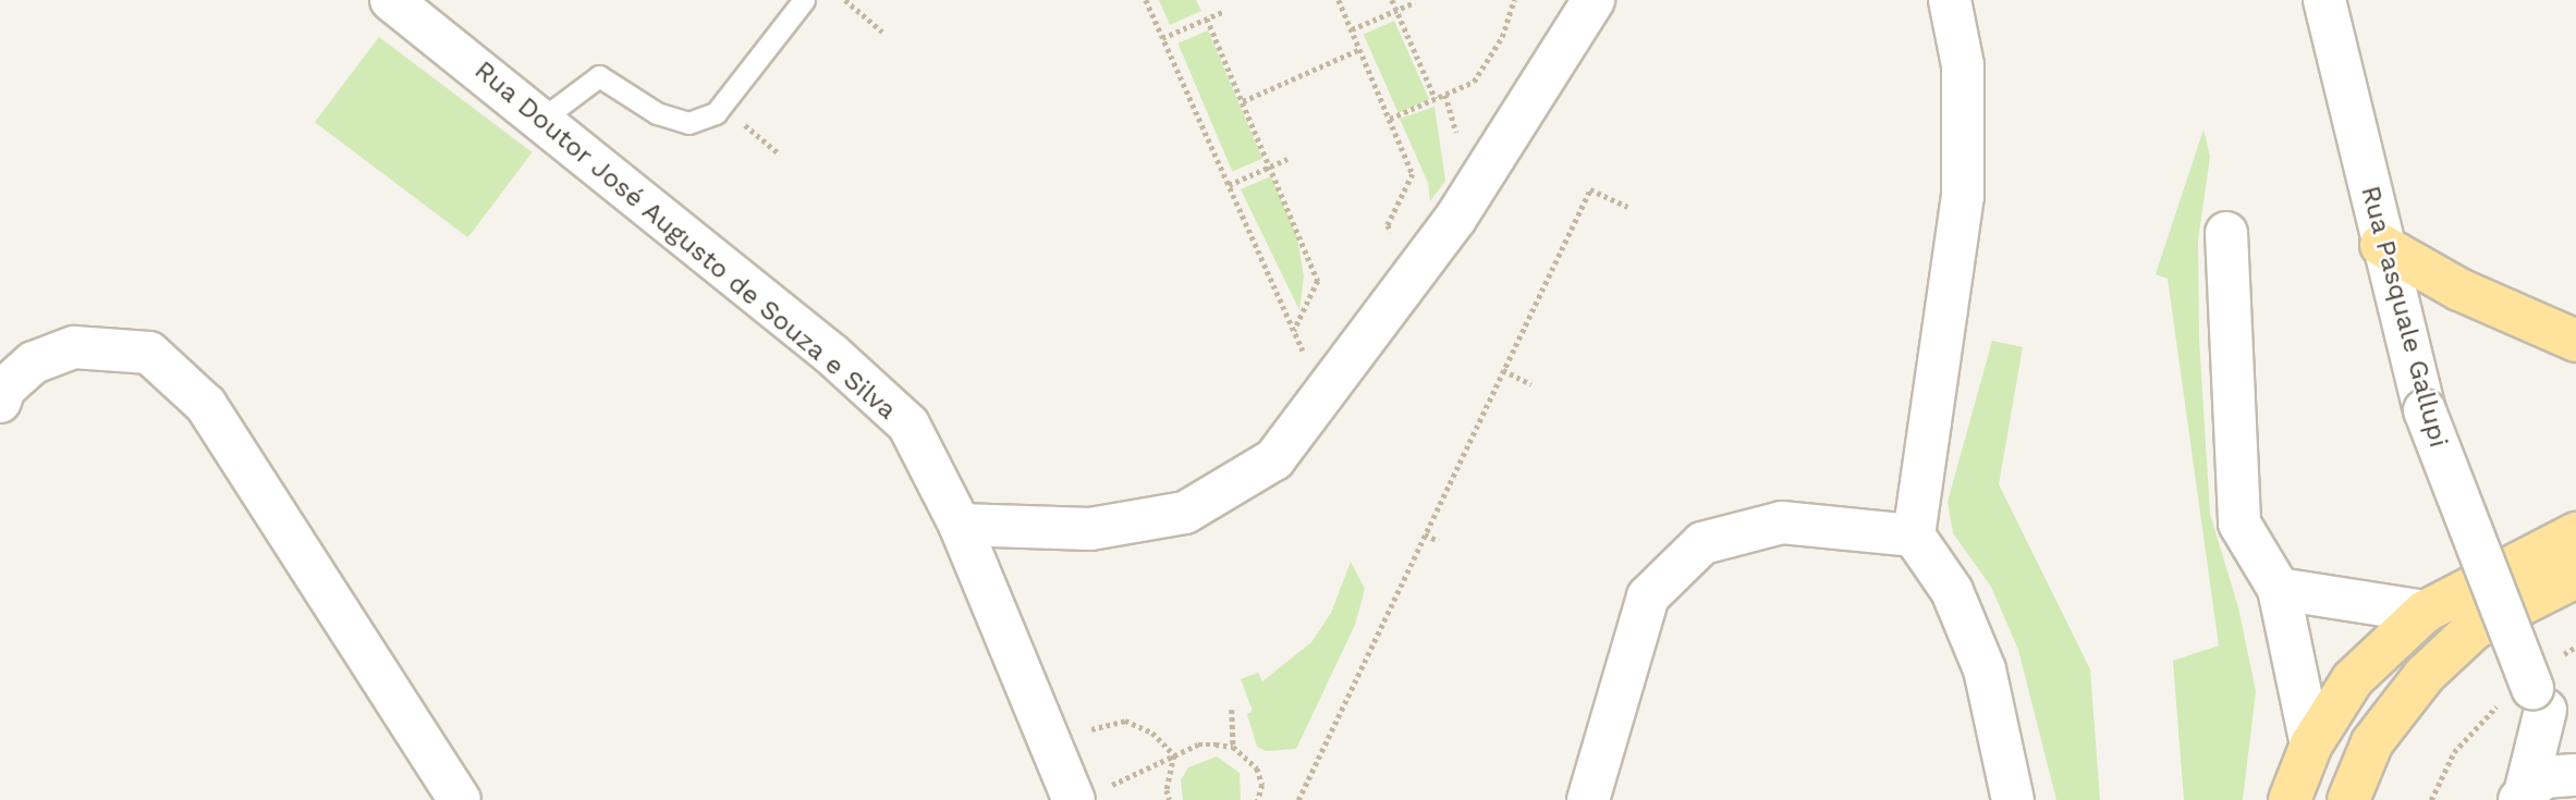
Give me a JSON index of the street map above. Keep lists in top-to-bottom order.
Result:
{
  "streets": {
    "street": ["Rua Doutor José Augusto de Souza e Silva", "Rua Pasquale Gallupi"]
  }
}
